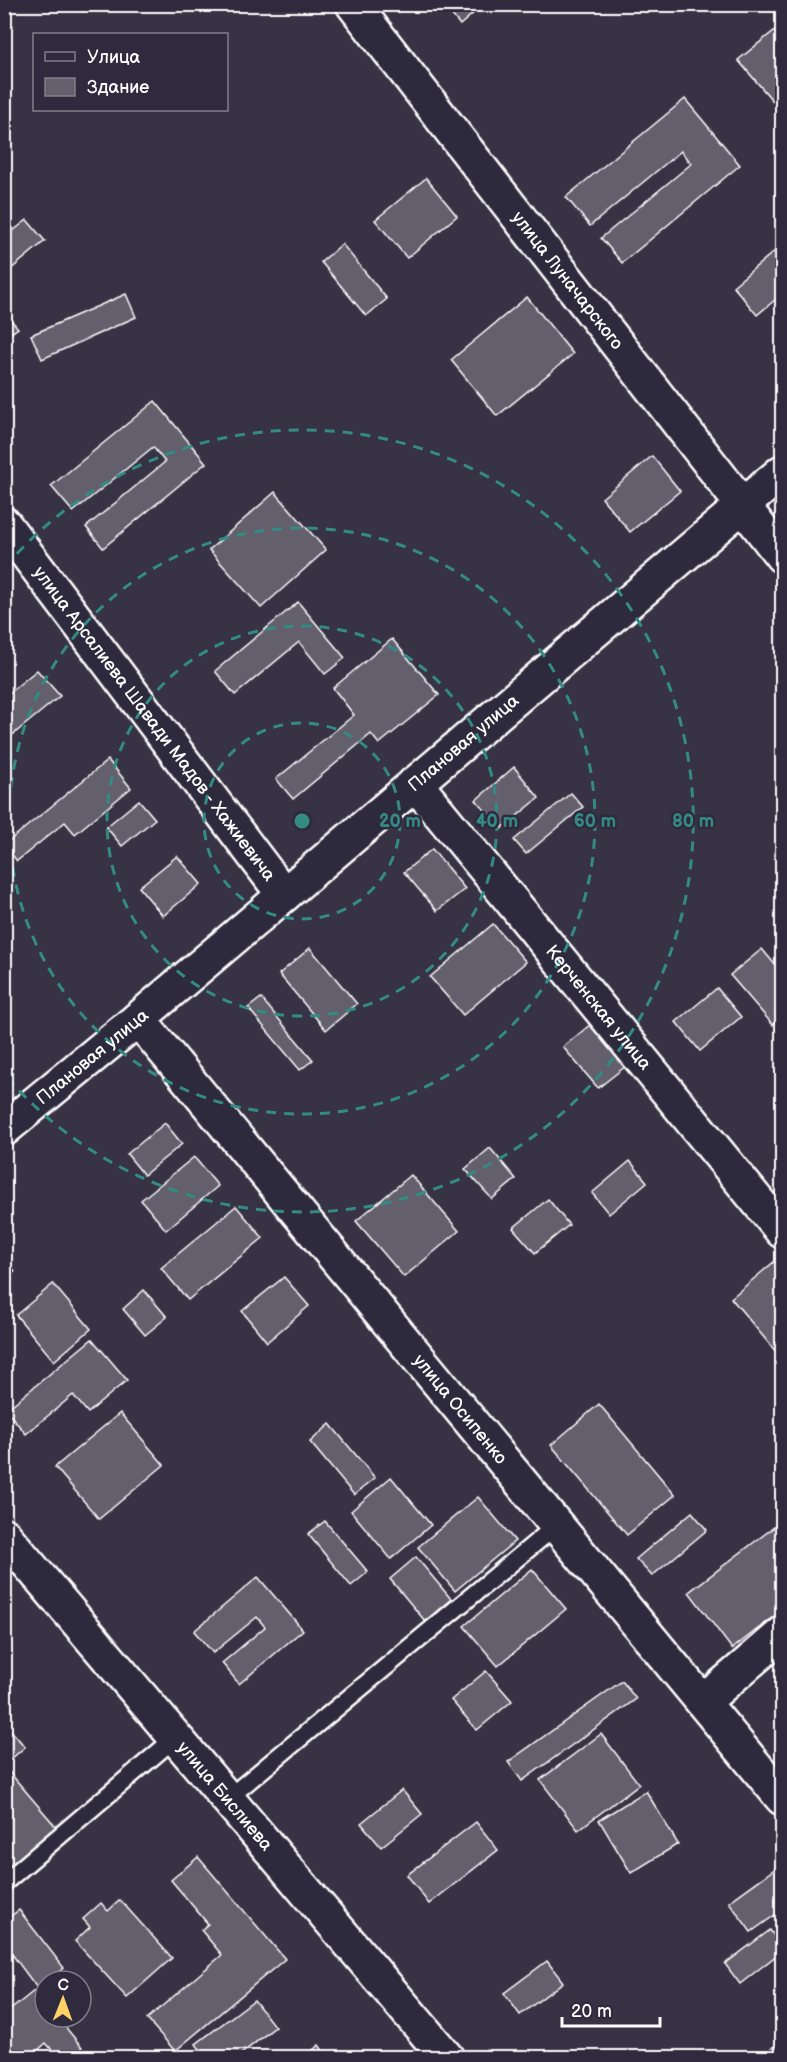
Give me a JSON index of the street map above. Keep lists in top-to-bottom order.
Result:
{
  "streets": {
    "street": [
      "улица Луначарского",
      "улица Арсалиева Шавади Мадов - Хажиевича",
      "Плановая улица",
      "Керченская улица",
      "улица Осипенко",
      "улица Бислиева"
    ]
  },
  "crossings": [
    ["улица Луначарского", "Плановая улица"],
    ["улица Арсалиева Шавади Мадов - Хажиевича", "Плановая улица"],
    ["Плановая улица", "Керченская улица"],
    ["Плановая улица", "улица Осипенко"]
  ],
  "legend": ["Улица", "Здание"],
  "scale_bar": "20 m",
  "north": "top",
  "rings": [
    "20 m",
    "40 m",
    "60 m",
    "80 m"
  ]
}
